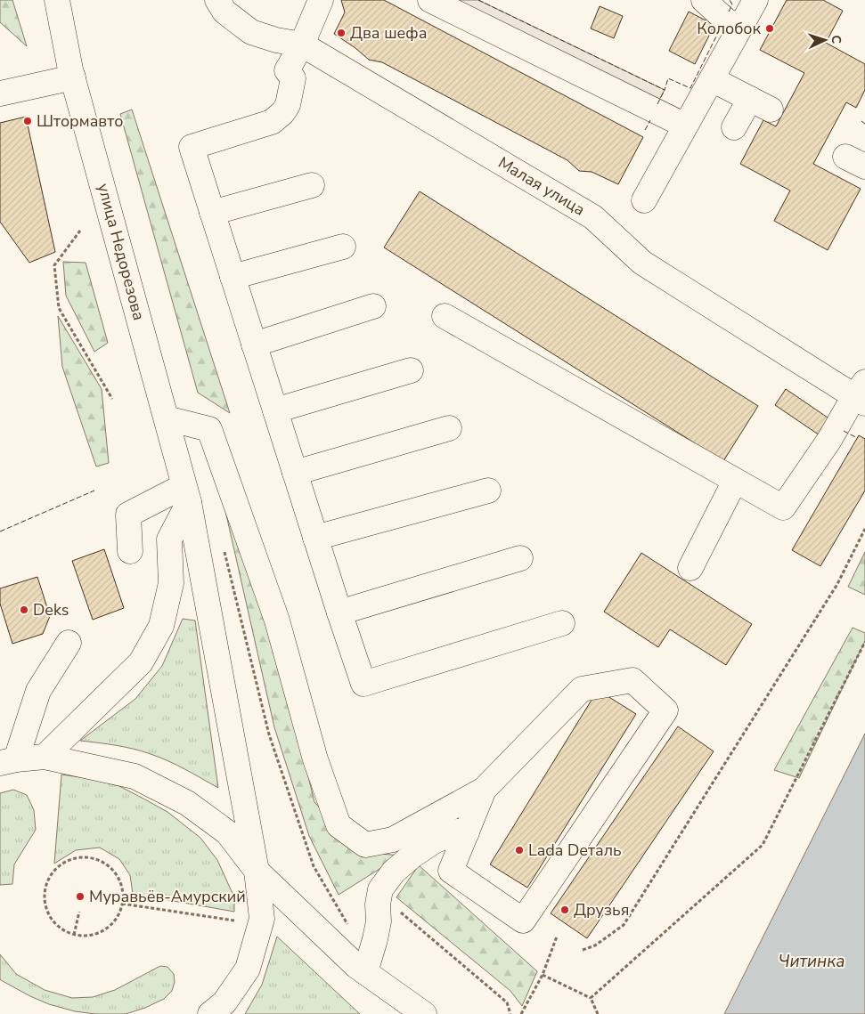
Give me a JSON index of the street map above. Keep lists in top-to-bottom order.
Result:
{
  "streets": {
    "street": ["Малая улица", "улица Недорезова"]
  },
  "water": ["Читинка"],
  "places": [
    "Колобок",
    "Два шефа",
    "Штормавто",
    "Deks",
    "Lada Dеталь",
    "Муравьёв-Амурский",
    "Друзья"
  ],
  "north": "right"
}
